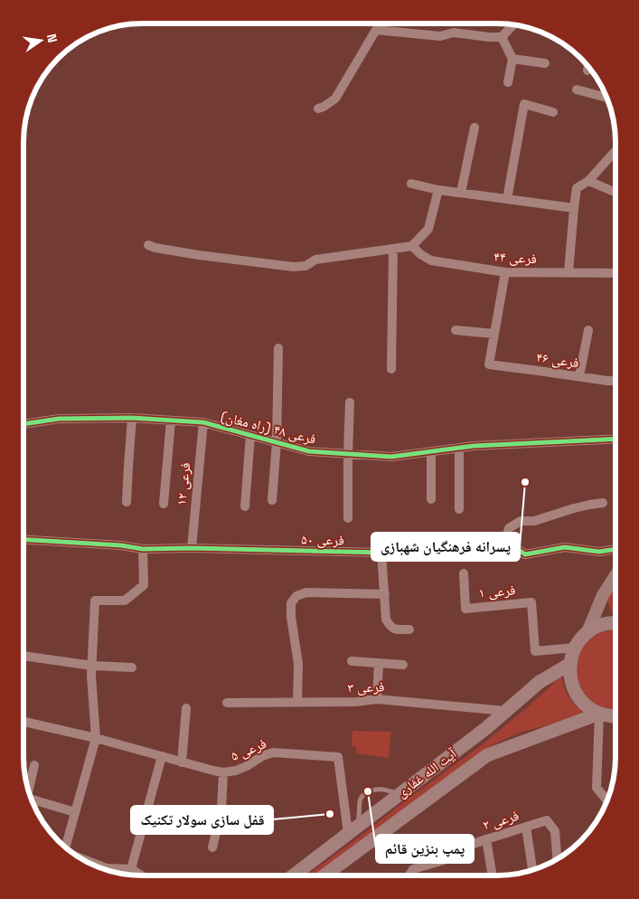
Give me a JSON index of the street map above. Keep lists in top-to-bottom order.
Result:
{
  "streets": {
    "main road": ["آیت الله غفاری"],
    "street": [
      "فرعی ۴۴",
      "فرعی ۴۶",
      "فرعی ۴۸ (راه مغان)",
      "فرعی ۱۲",
      "فرعی ۵۰",
      "فرعی ۱",
      "فرعی ۳",
      "فرعی ۵",
      "فرعی ۲"
    ]
  },
  "crossings": [
    ["فرعی ۴۸ (راه مغان)", "فرعی ۱۲"],
    ["فرعی ۱۲", "فرعی ۵۰"],
    ["فرعی ۳", "آیت الله غفاری"],
    ["فرعی ۵", "آیت الله غفاری"]
  ],
  "places": ["پسرانه فرهنگیان شهبازی", "پمپ بنزین قائم", "قفل سازی سولار تکنیک"],
  "north": "right"
}
